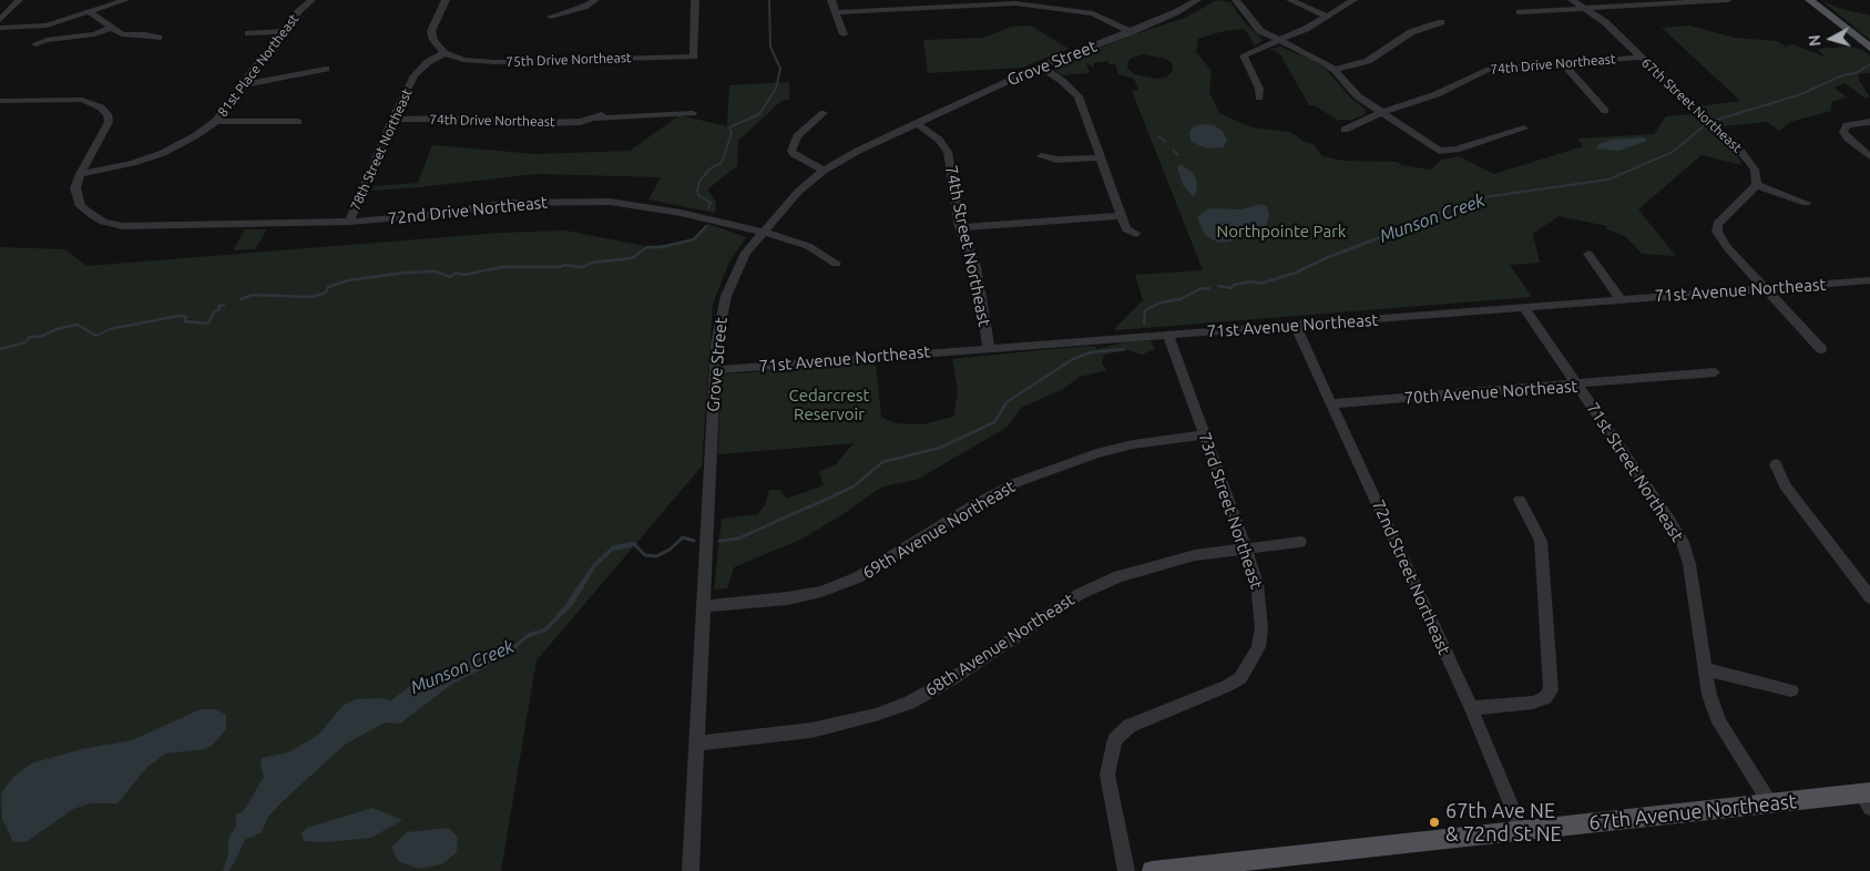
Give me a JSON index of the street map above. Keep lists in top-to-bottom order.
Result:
{
  "streets": {
    "main road": ["67th Avenue Northeast"],
    "street": [
      "75th Drive Northeast",
      "Grove Street",
      "74th Drive Northeast",
      "81st Place Northeast",
      "67th Street Northeast",
      "78th Street Northeast",
      "72nd Drive Northeast",
      "74th Street Northeast",
      "71st Avenue Northeast",
      "70th Avenue Northeast",
      "71st Street Northeast",
      "73rd Street Northeast",
      "69th Avenue Northeast",
      "72nd Street Northeast",
      "68th Avenue Northeast"
    ]
  },
  "crossings": [
    ["75th Drive Northeast", "78th Street Northeast"],
    ["Grove Street", "72nd Drive Northeast"],
    ["Grove Street", "74th Street Northeast"],
    ["Grove Street", "71st Avenue Northeast"],
    ["Grove Street", "69th Avenue Northeast"],
    ["Grove Street", "68th Avenue Northeast"],
    ["74th Drive Northeast", "67th Street Northeast"],
    ["74th Drive Northeast", "78th Street Northeast"],
    ["81st Place Northeast", "72nd Drive Northeast"],
    ["78th Street Northeast", "72nd Drive Northeast"],
    ["74th Street Northeast", "71st Avenue Northeast"],
    ["71st Avenue Northeast", "71st Street Northeast"],
    ["71st Avenue Northeast", "73rd Street Northeast"],
    ["71st Avenue Northeast", "72nd Street Northeast"],
    ["70th Avenue Northeast", "71st Street Northeast"],
    ["70th Avenue Northeast", "72nd Street Northeast"],
    ["71st Street Northeast", "67th Avenue Northeast"],
    ["73rd Street Northeast", "69th Avenue Northeast"],
    ["73rd Street Northeast", "68th Avenue Northeast"],
    ["72nd Street Northeast", "67th Avenue Northeast"]
  ],
  "water": ["Munson Creek"],
  "parks": ["Northpointe Park", "Cedarcrest Reservoir"],
  "places": ["67th Ave NE & 72nd St NE"],
  "north": "left"
}
